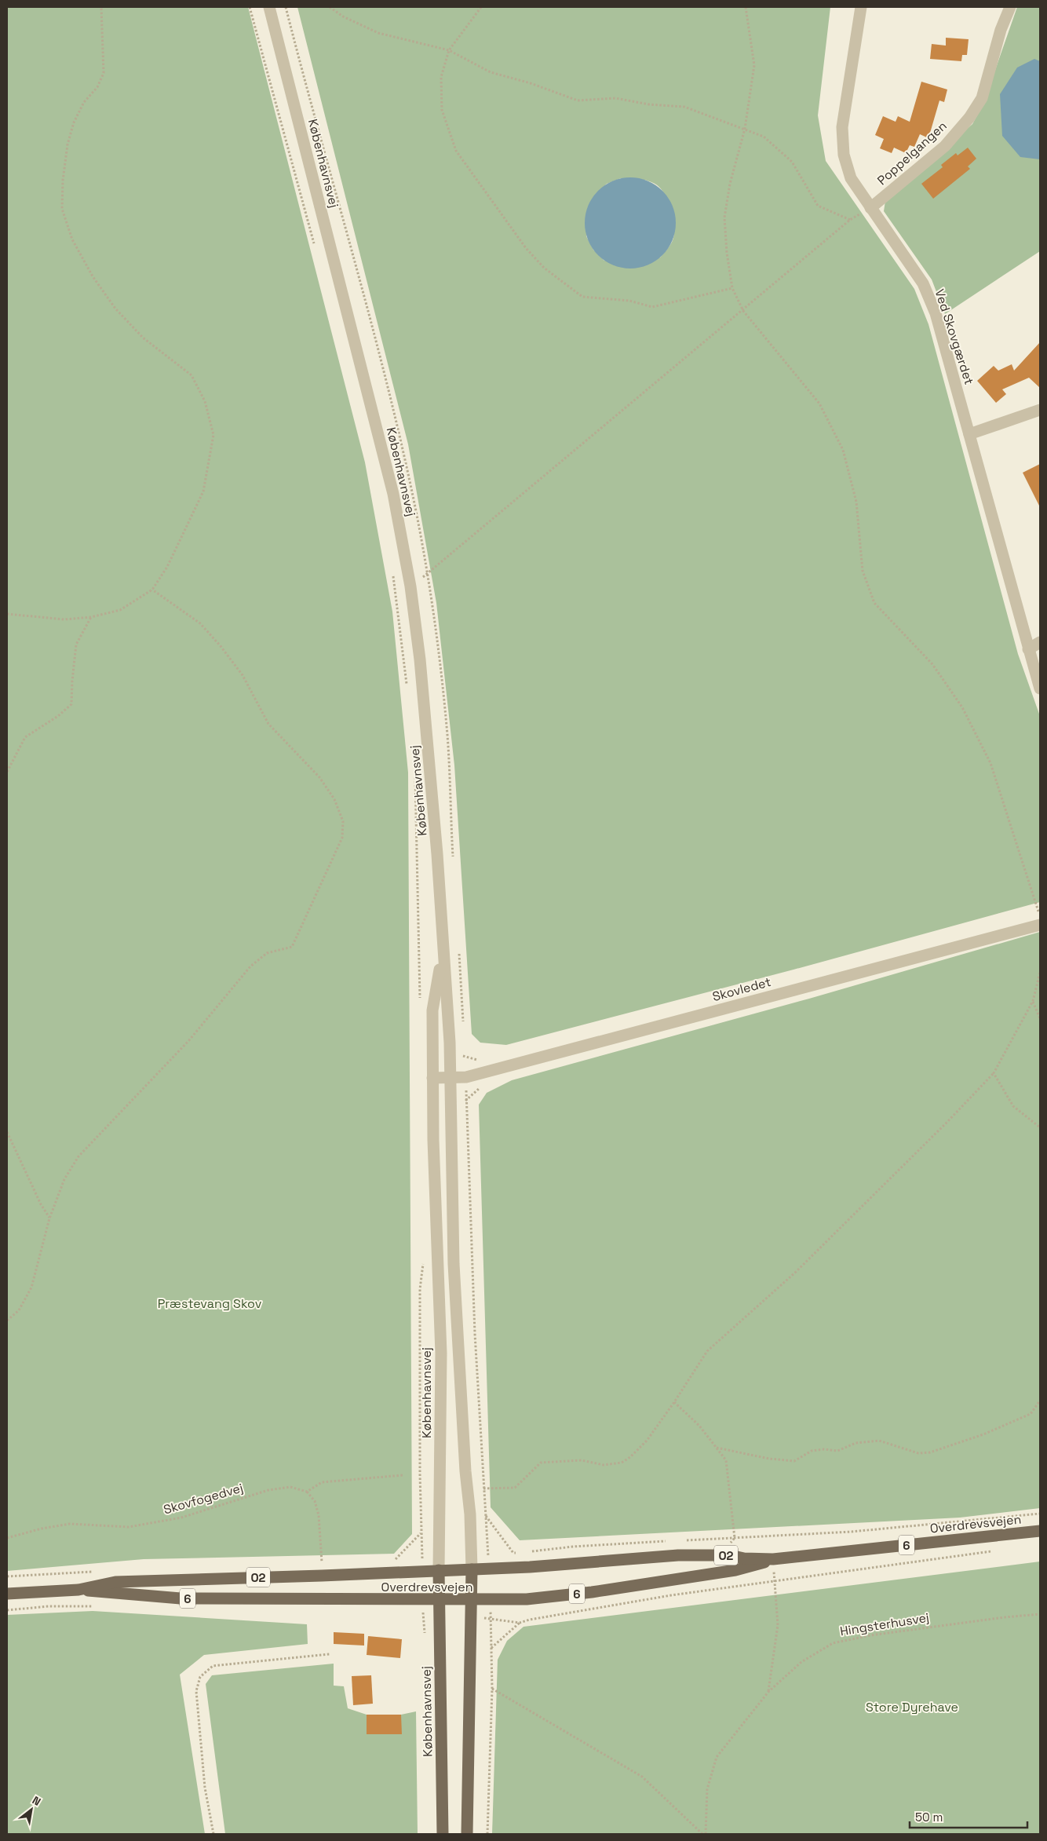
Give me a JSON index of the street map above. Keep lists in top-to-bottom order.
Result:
{
  "streets": {
    "main road": [
      "Københavnsvej",
      "Overdrevsvejen",
      "6",
      "O2"
    ],
    "street": ["Poppelgangen", "Ved Skovgærdet", "Skovledet"],
    "path": ["Skovfogedvej", "Hingsterhusvej"]
  },
  "crossings": [
    ["Poppelgangen", "Ved Skovgærdet"],
    ["Københavnsvej", "Skovledet"],
    ["Københavnsvej", "Overdrevsvejen"]
  ],
  "parks": ["Præstevang Skov", "Store Dyrehave"],
  "scale_bar": "50 m",
  "north": "top right"
}
